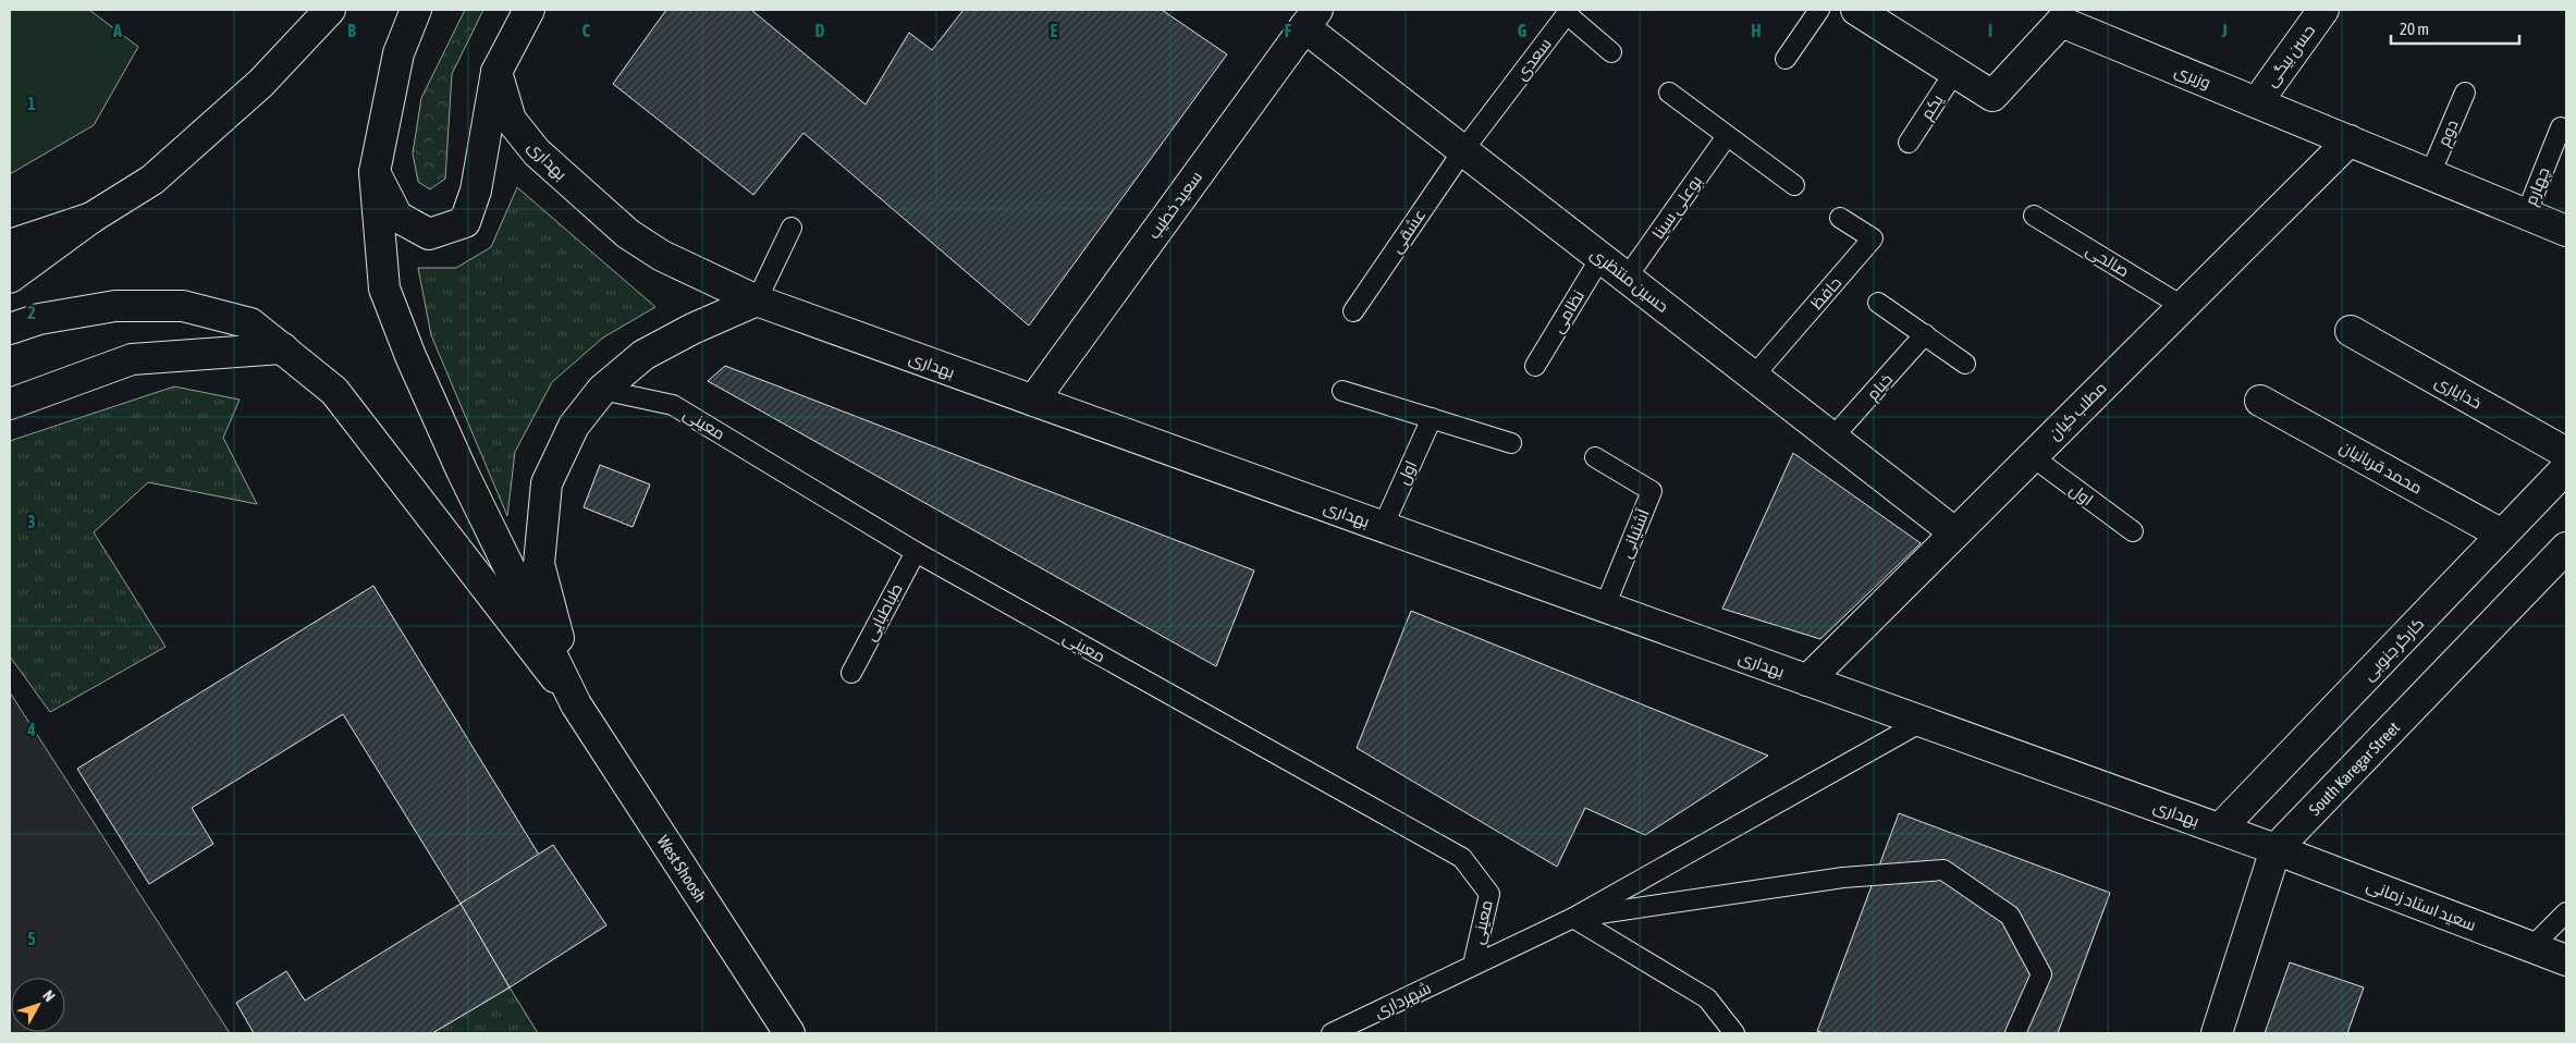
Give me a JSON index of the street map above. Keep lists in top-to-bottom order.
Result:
{
  "streets": {
    "street": [
      "حسن بیگی",
      "وزیری",
      "بهداری",
      "سعید خطیب",
      "حسین منتظری",
      "خدایاری",
      "مطلب کیان",
      "محمد قربانیان",
      "کارگر جنوبی",
      "South Karegar Street",
      "West Shoosh",
      "سعید استاد زمانی"
    ],
    "lane": [
      "سعدی",
      "یکم",
      "دوم",
      "چهارم",
      "بوعلی سینا",
      "عشقی",
      "صالحی",
      "حافظ",
      "نظامی",
      "خیام",
      "معینی",
      "اول",
      "آشتیانی",
      "طباطبایی",
      "شهرداری"
    ]
  },
  "crossings": [
    ["حسن بیگی", "وزیری"],
    ["سعدی", "عشقی"],
    ["سعدی", "حسین منتظری"],
    ["وزیری", "یکم"],
    ["وزیری", "دوم"],
    ["وزیری", "چهارم"],
    ["وزیری", "مطلب کیان"],
    ["بهداری", "سعید خطیب"],
    ["بهداری", "مطلب کیان"],
    ["بهداری", "اول"],
    ["بهداری", "آشتیانی"],
    ["بهداری", "کارگر جنوبی"],
    ["بهداری", "South Karegar Street"],
    ["بهداری", "سعید استاد زمانی"],
    ["سعید خطیب", "حسین منتظری"],
    ["بوعلی سینا", "حسین منتظری"],
    ["عشقی", "حسین منتظری"],
    ["صالحی", "مطلب کیان"],
    ["حسین منتظری", "حافظ"],
    ["حسین منتظری", "نظامی"],
    ["حسین منتظری", "خیام"],
    ["حسین منتظری", "مطلب کیان"],
    ["مطلب کیان", "اول"],
    ["معینی", "طباطبایی"],
    ["معینی", "شهرداری"],
    ["محمد قربانیان", "کارگر جنوبی"],
    ["South Karegar Street", "سعید استاد زمانی"]
  ],
  "scale_bar": "20 m",
  "north": "top right",
  "grid": {
    "columns": [
      "A",
      "B",
      "C",
      "D",
      "E",
      "F",
      "G",
      "H",
      "I",
      "J"
    ],
    "rows": [
      "1",
      "2",
      "3",
      "4",
      "5"
    ]
  }
}
